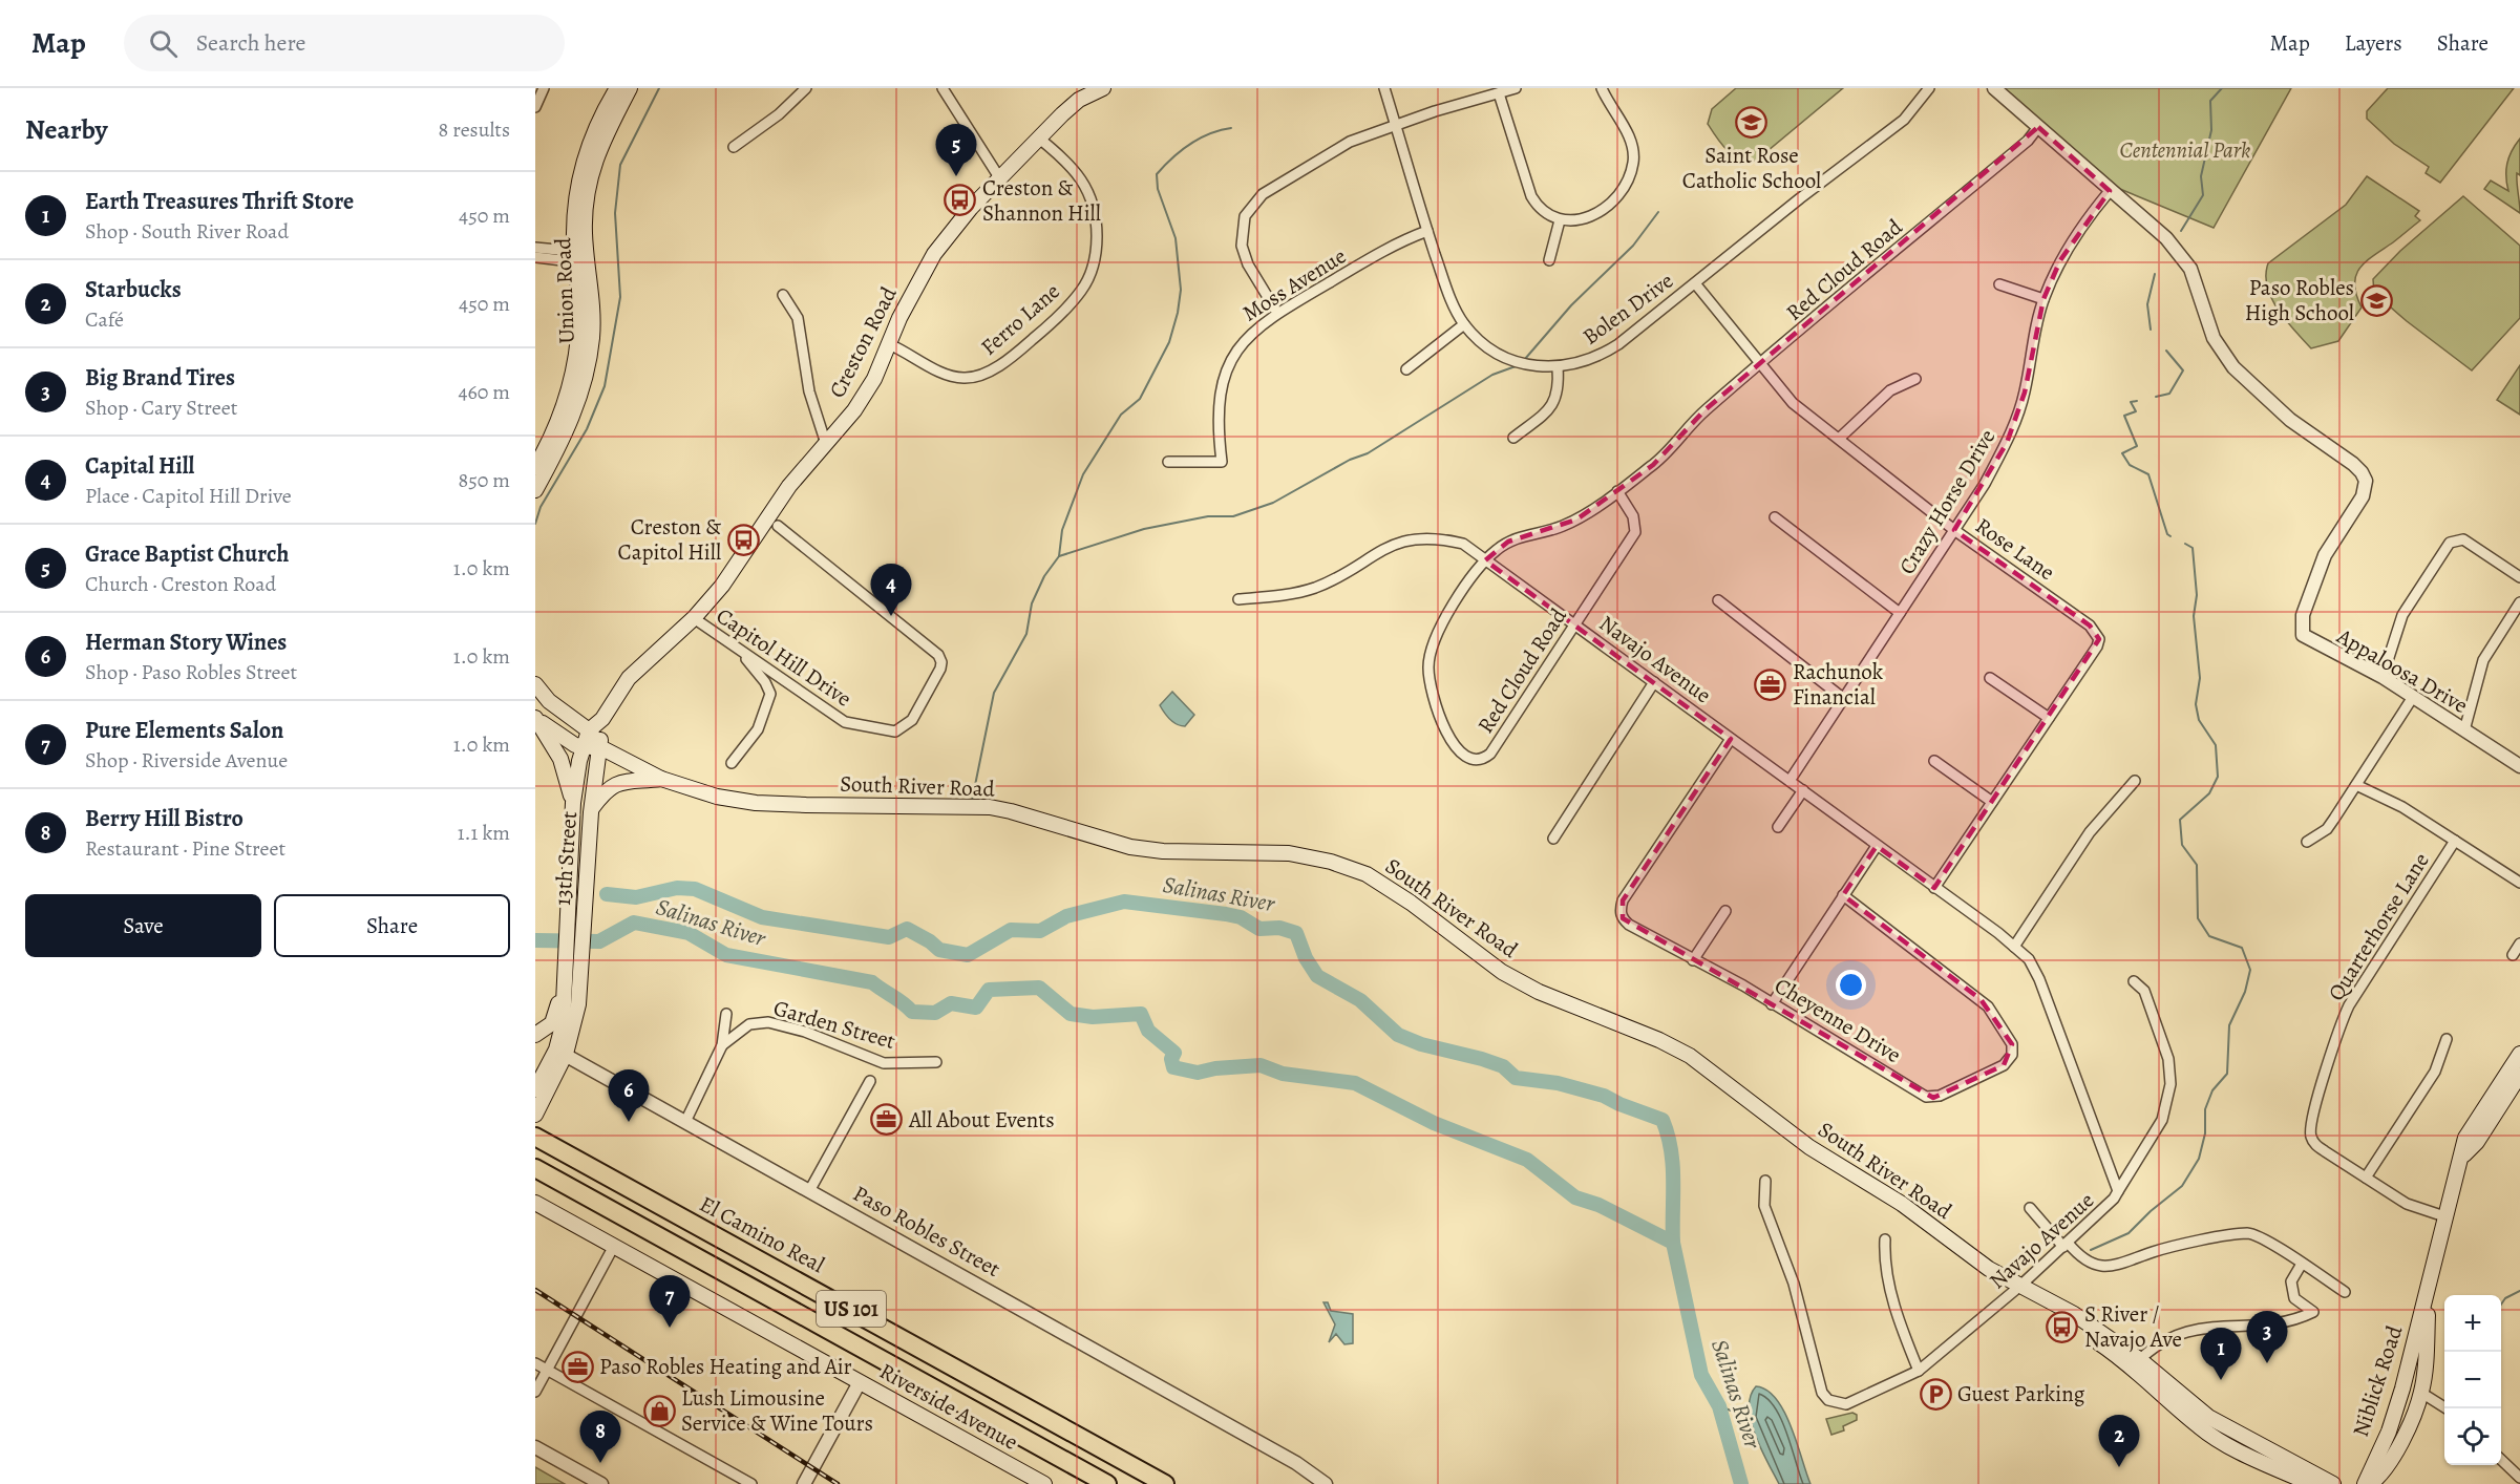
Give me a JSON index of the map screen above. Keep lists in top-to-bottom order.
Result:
{
  "streets": {
    "highway": ["El Camino Real", "US 101"],
    "main road": [
      "Union Road",
      "Creston Road",
      "South River Road",
      "13th Street",
      "Paso Robles Street",
      "Niblick Road",
      "Riverside Avenue"
    ],
    "street": [
      "Red Cloud Road",
      "Moss Avenue",
      "Bolen Drive",
      "Ferro Lane",
      "Crazy Horse Drive",
      "Rose Lane",
      "Capitol Hill Drive",
      "Navajo Avenue",
      "Appaloosa Drive",
      "Quarterhorse Lane",
      "Cheyenne Drive",
      "Garden Street"
    ]
  },
  "crossings": [
    ["Red Cloud Road", "Rose Lane"],
    ["Red Cloud Road", "Navajo Avenue"],
    ["Moss Avenue", "Bolen Drive"],
    ["Bolen Drive", "Rose Lane"],
    ["Ferro Lane", "Creston Road"],
    ["Creston Road", "Capitol Hill Drive"],
    ["Creston Road", "South River Road"],
    ["Creston Road", "13th Street"],
    ["Crazy Horse Drive", "Rose Lane"],
    ["Crazy Horse Drive", "Navajo Avenue"],
    ["Crazy Horse Drive", "Appaloosa Drive"],
    ["Rose Lane", "Navajo Avenue"],
    ["Navajo Avenue", "South River Road"],
    ["Navajo Avenue", "Cheyenne Drive"],
    ["South River Road", "13th Street"],
    ["13th Street", "Paso Robles Street"],
    ["Quarterhorse Lane", "Niblick Road"]
  ],
  "water": ["Salinas River"],
  "parks": ["Centennial Park"],
  "places": {
    "school or university": ["Saint Rose Catholic School", "Paso Robles High School"],
    "bus stop": ["Creston & Shannon Hill", "Creston & Capitol Hill", "S River / Navajo Ave"],
    "office": ["Rachunok Financial", "All About Events", "Paso Robles Heating and Air"],
    "parking": ["Guest Parking"],
    "shop": ["Lush Limousine Service & Wine Tours"]
  },
  "page": {
    "header": "Map",
    "search": "Search here",
    "nav": ["Map", "Layers", "Share"],
    "heading": ["Nearby", "8 results"],
    "pins": [
      "5",
      "4",
      "6",
      "7",
      "3",
      "1",
      "8",
      "2"
    ],
    "list": [
      {
        "mark": "1",
        "name": "Earth Treasures Thrift Store",
        "note": "Shop · South River Road",
        "value": "450 m"
      },
      {
        "mark": "2",
        "name": "Starbucks",
        "note": "Café",
        "value": "450 m"
      },
      {
        "mark": "3",
        "name": "Big Brand Tires",
        "note": "Shop · Cary Street",
        "value": "460 m"
      },
      {
        "mark": "4",
        "name": "Capital Hill",
        "note": "Place · Capitol Hill Drive",
        "value": "850 m"
      },
      {
        "mark": "5",
        "name": "Grace Baptist Church",
        "note": "Church · Creston Road",
        "value": "1.0 km"
      },
      {
        "mark": "6",
        "name": "Herman Story Wines",
        "note": "Shop · Paso Robles Street",
        "value": "1.0 km"
      },
      {
        "mark": "7",
        "name": "Pure Elements Salon",
        "note": "Shop · Riverside Avenue",
        "value": "1.0 km"
      },
      {
        "mark": "8",
        "name": "Berry Hill Bistro",
        "note": "Restaurant · Pine Street",
        "value": "1.1 km"
      }
    ],
    "buttons": ["Save", "Share"],
    "map_buttons": ["+", "−"]
  }
}
